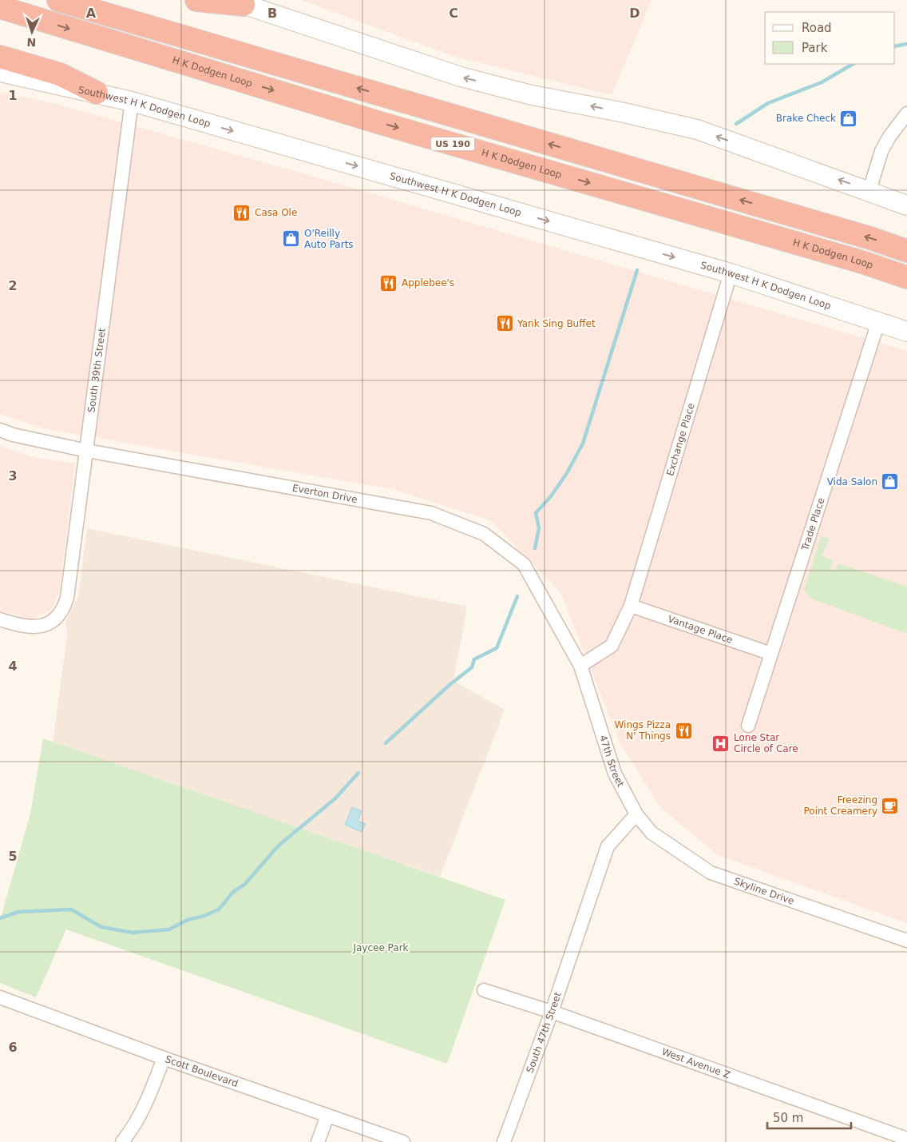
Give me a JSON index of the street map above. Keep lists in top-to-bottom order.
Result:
{
  "streets": {
    "highway": ["H K Dodgen Loop", "US 190"],
    "main road": ["Southwest H K Dodgen Loop"],
    "street": [
      "South 39th Street",
      "Exchange Place",
      "Everton Drive",
      "Trade Place",
      "Vantage Place",
      "47th Street",
      "Skyline Drive",
      "South 47th Street",
      "West Avenue Z",
      "Scott Boulevard"
    ]
  },
  "crossings": [
    ["Southwest H K Dodgen Loop", "South 39th Street"],
    ["Southwest H K Dodgen Loop", "Exchange Place"],
    ["Southwest H K Dodgen Loop", "Trade Place"],
    ["South 39th Street", "Everton Drive"],
    ["Exchange Place", "Vantage Place"],
    ["Everton Drive", "47th Street"],
    ["Trade Place", "Vantage Place"],
    ["47th Street", "Skyline Drive"],
    ["47th Street", "South 47th Street"],
    ["Skyline Drive", "South 47th Street"],
    ["South 47th Street", "West Avenue Z"]
  ],
  "parks": ["Jaycee Park"],
  "places": {
    "shop": ["Brake Check", "O'Reilly Auto Parts", "Vida Salon"],
    "restaurant": [
      "Casa Ole",
      "Applebee's",
      "Yank Sing Buffet",
      "Wings Pizza N' Things"
    ],
    "hospital": ["Lone Star Circle of Care"],
    "cafe": ["Freezing Point Creamery"]
  },
  "legend": ["Road", "Park"],
  "scale_bar": "50 m",
  "north": "bottom",
  "grid": {
    "columns": [
      "A",
      "B",
      "C",
      "D"
    ],
    "rows": [
      "1",
      "2",
      "3",
      "4",
      "5",
      "6"
    ]
  }
}
